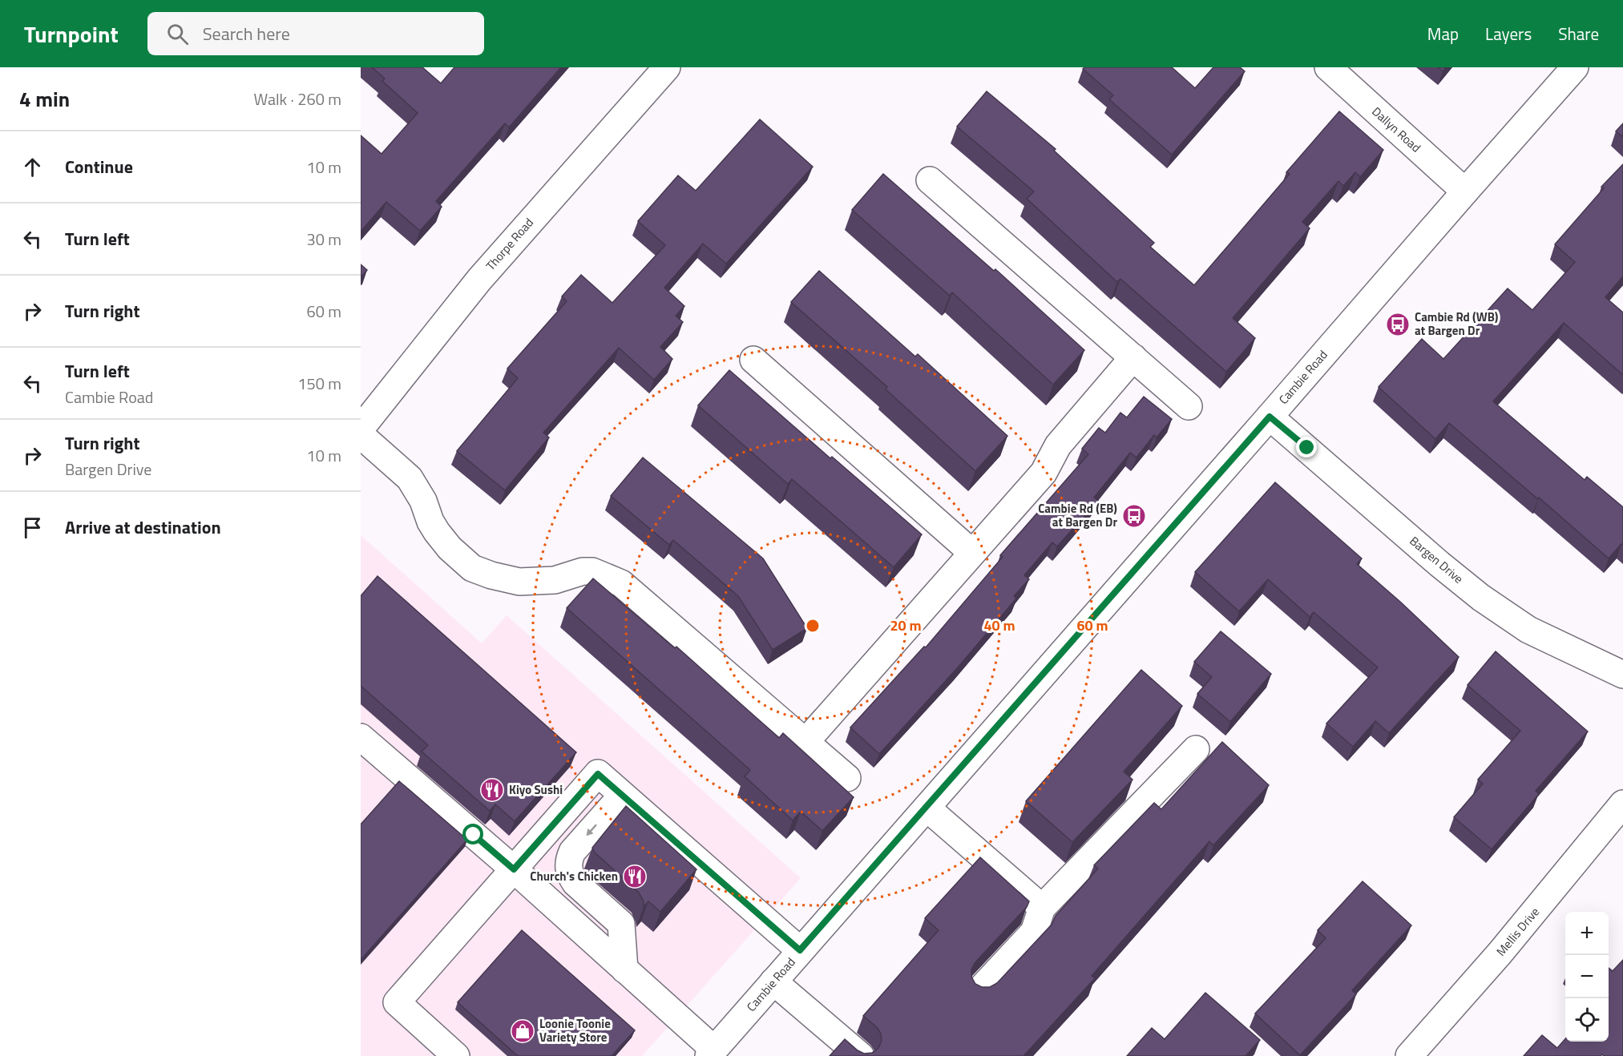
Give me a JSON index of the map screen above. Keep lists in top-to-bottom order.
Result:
{
  "streets": {
    "street": [
      "Dallyn Road",
      "Thorpe Road",
      "Cambie Road",
      "Bargen Drive",
      "Mellis Drive"
    ]
  },
  "crossings": [
    ["Dallyn Road", "Cambie Road"],
    ["Cambie Road", "Bargen Drive"]
  ],
  "places": {
    "bus stop": ["Cambie Rd (WB) at Bargen Dr", "Cambie Rd (EB) at Bargen Dr"],
    "restaurant": ["Kiyo Sushi", "Church's Chicken"],
    "shop": ["Loonie Toonie Variety Store"]
  },
  "page": {
    "header": "Turnpoint",
    "search": "Search here",
    "nav": ["Map", "Layers", "Share"],
    "heading": ["4 min", "Walk · 260 m"],
    "list": [
      ["Continue", "10 m"],
      ["Turn left", "30 m"],
      ["Turn right", "60 m"],
      ["Turn left", "Cambie Road", "150 m"],
      ["Turn right", "Bargen Drive", "10 m"],
      "Arrive at destination"
    ],
    "map_buttons": ["+", "−"]
  },
  "rings": ["20 m", "40 m", "60 m"]
}
